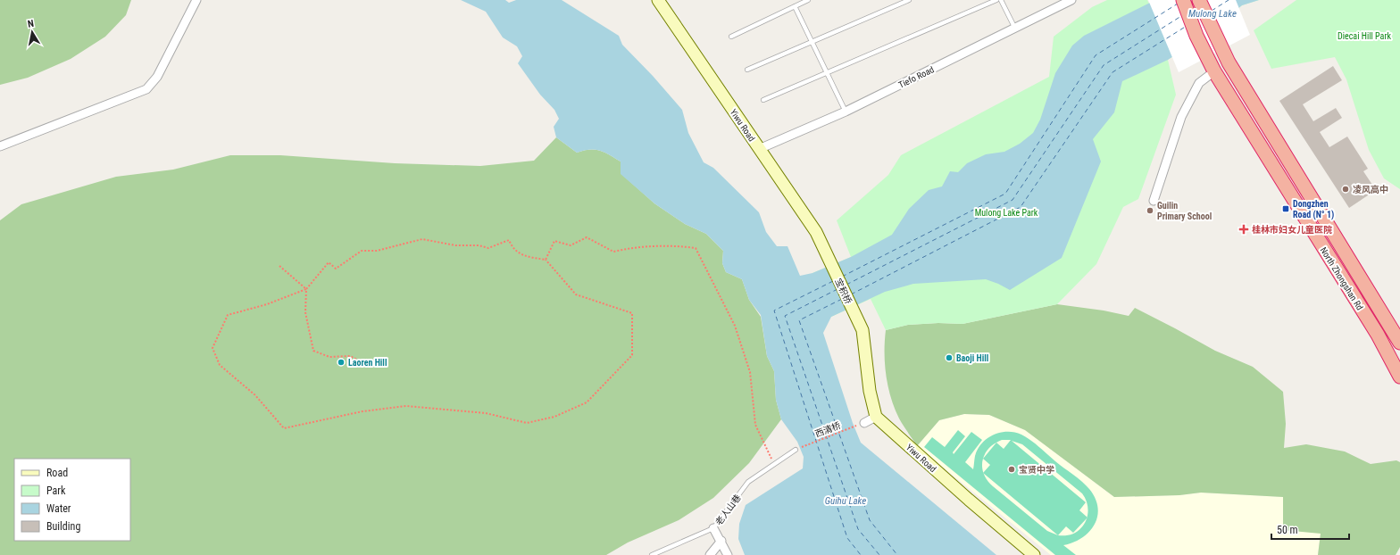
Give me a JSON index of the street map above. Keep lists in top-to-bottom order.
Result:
{
  "streets": {
    "highway": ["North Zhongshan Rd"],
    "main road": ["Yiwu Road", "宝积桥"],
    "street": ["Tiefo Road"],
    "lane": ["老人山巷"],
    "path": ["西清桥"]
  },
  "crossings": [
    ["Tiefo Road", "Yiwu Road"],
    ["Yiwu Road", "宝积桥"],
    ["西清桥", "老人山巷"]
  ],
  "water": ["Mulong Lake", "Guihu Lake"],
  "parks": ["Diecai Hill Park", "Mulong Lake Park"],
  "places": {
    "other": [
      "凌风高中",
      "Guilin Primary School",
      "Baoji Hill",
      "Laoren Hill",
      "宝贤中学"
    ],
    "transit": ["Dongzhen Road (N° 1)"],
    "health": ["桂林市妇女儿童医院"]
  },
  "legend": [
    "Road",
    "Park",
    "Water",
    "Building"
  ],
  "scale_bar": "50 m",
  "north": "top"
}
